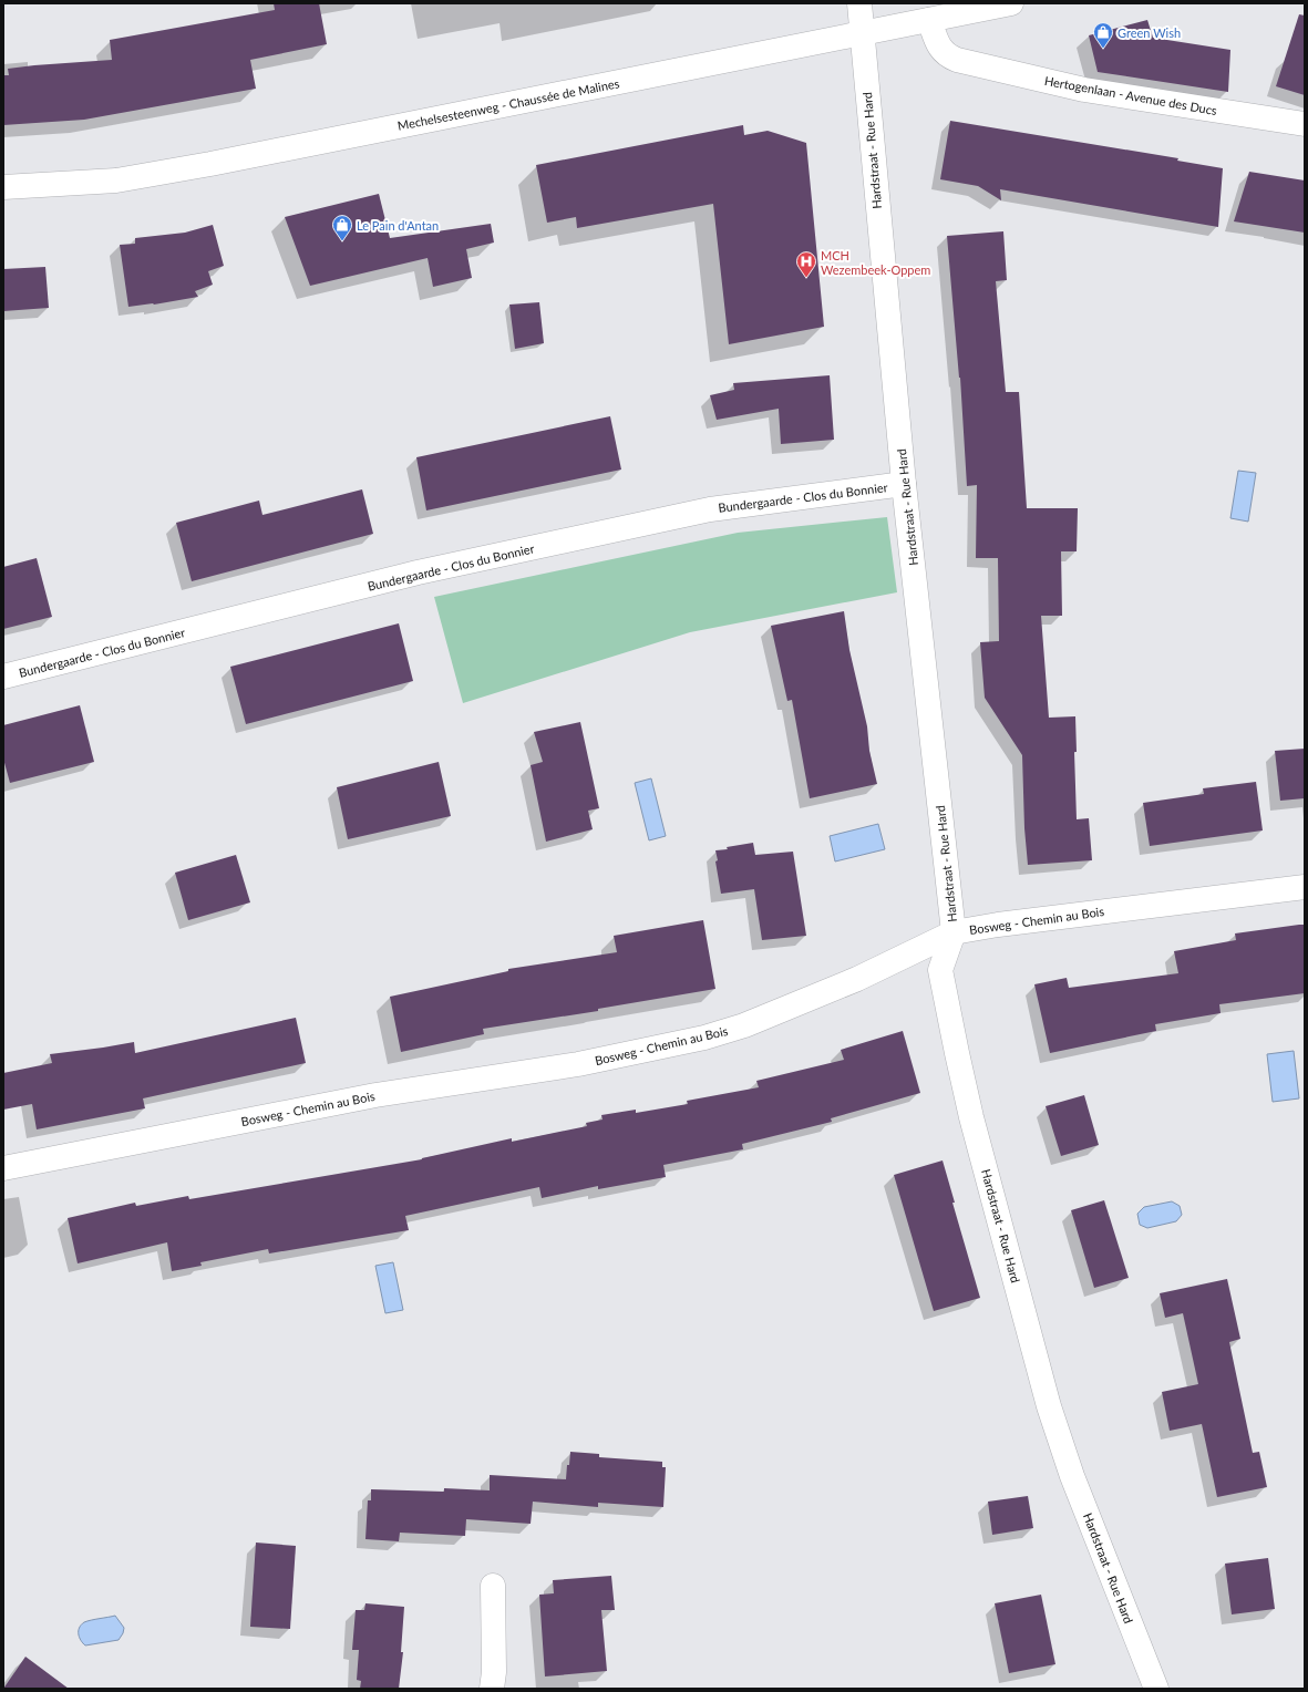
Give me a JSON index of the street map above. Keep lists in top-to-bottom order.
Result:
{
  "streets": {
    "street": [
      "Hertogenlaan - Avenue des Ducs",
      "Mechelsesteenweg - Chaussée de Malines",
      "Hardstraat - Rue Hard",
      "Bundergaarde - Clos du Bonnier",
      "Bosweg - Chemin au Bois"
    ]
  },
  "crossings": [
    ["Hertogenlaan - Avenue des Ducs", "Mechelsesteenweg - Chaussée de Malines"],
    ["Mechelsesteenweg - Chaussée de Malines", "Hardstraat - Rue Hard"],
    ["Hardstraat - Rue Hard", "Bundergaarde - Clos du Bonnier"],
    ["Hardstraat - Rue Hard", "Bosweg - Chemin au Bois"]
  ],
  "places": {
    "shop": ["Green Wish", "Le Pain d'Antan"],
    "hospital": ["MCH Wezembeek-Oppem"]
  }
}
